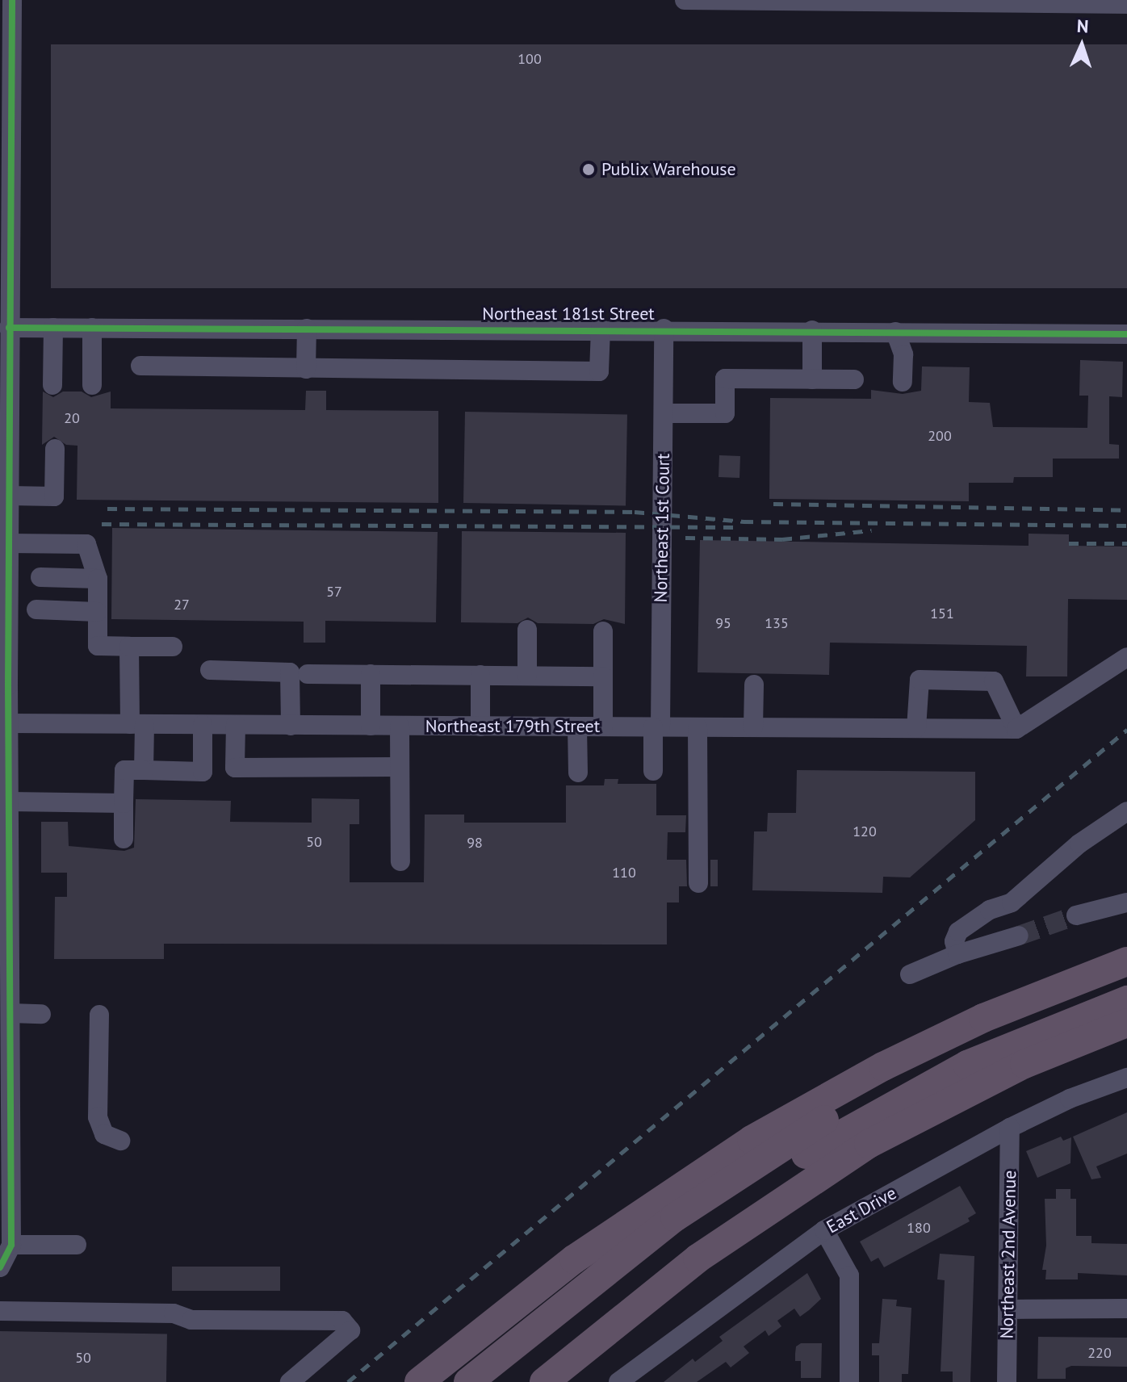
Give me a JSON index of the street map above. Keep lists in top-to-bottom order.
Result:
{
  "streets": {
    "street": [
      "Northeast 181st Street",
      "Northeast 1st Court",
      "Northeast 179th Street",
      "East Drive",
      "Northeast 2nd Avenue"
    ]
  },
  "crossings": [
    ["Northeast 181st Street", "Northeast 1st Court"],
    ["Northeast 1st Court", "Northeast 179th Street"],
    ["East Drive", "Northeast 2nd Avenue"]
  ],
  "places": ["Publix Warehouse"],
  "house_numbers": [
    "100",
    "20",
    "200",
    "57",
    "27",
    "151",
    "95",
    "135",
    "120",
    "50",
    "98",
    "110",
    "180",
    "220",
    "50"
  ],
  "north": "top"
}
